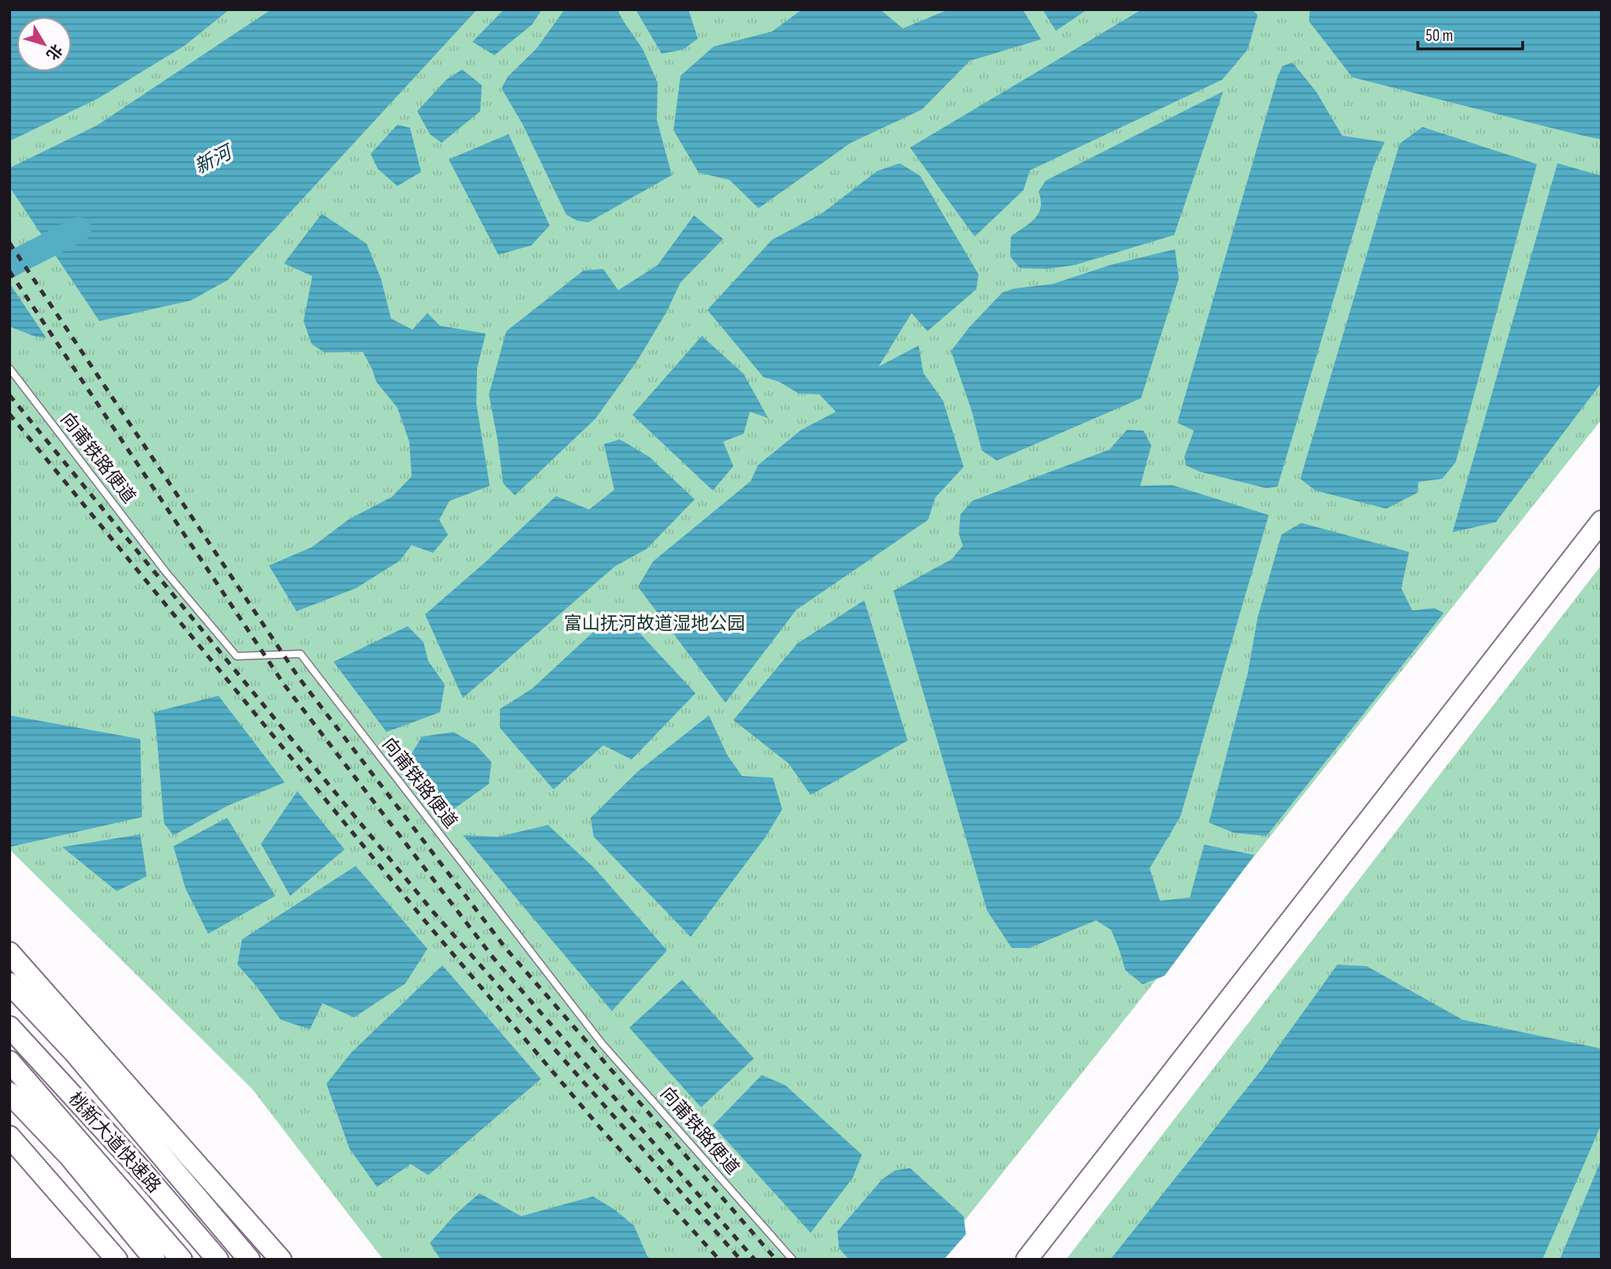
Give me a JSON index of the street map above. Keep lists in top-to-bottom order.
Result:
{
  "streets": {
    "main road": ["桃新大道快速路"],
    "lane": ["向莆铁路便道"]
  },
  "water": ["新河"],
  "parks": ["富山抚河故道湿地公园"],
  "scale_bar": "50 m",
  "north": "bottom right"
}
